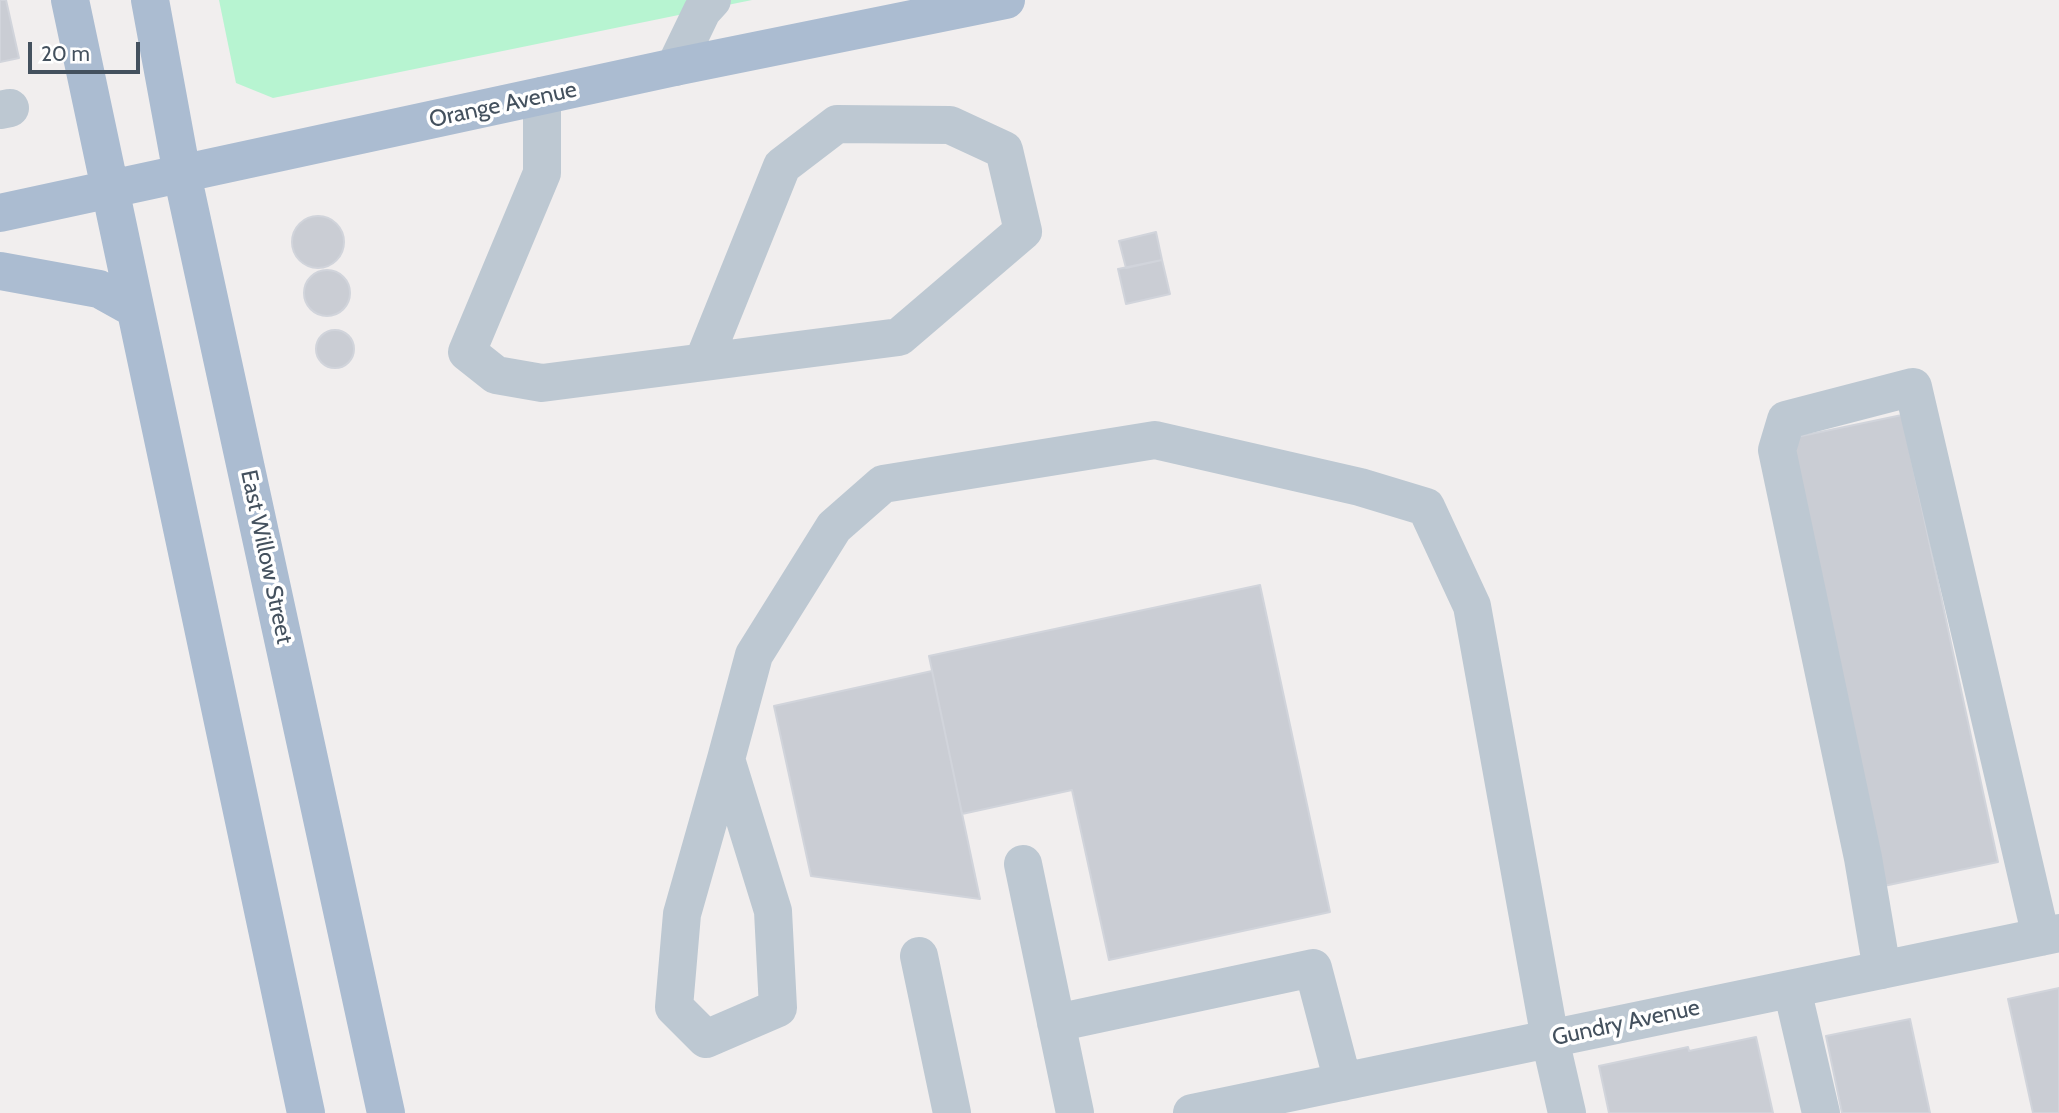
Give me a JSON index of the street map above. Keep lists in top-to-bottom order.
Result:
{
  "streets": {
    "main road": ["Orange Avenue", "East Willow Street"],
    "street": ["Gundry Avenue"]
  },
  "crossings": [
    ["Orange Avenue", "East Willow Street"]
  ],
  "scale_bar": "20 m"
}
